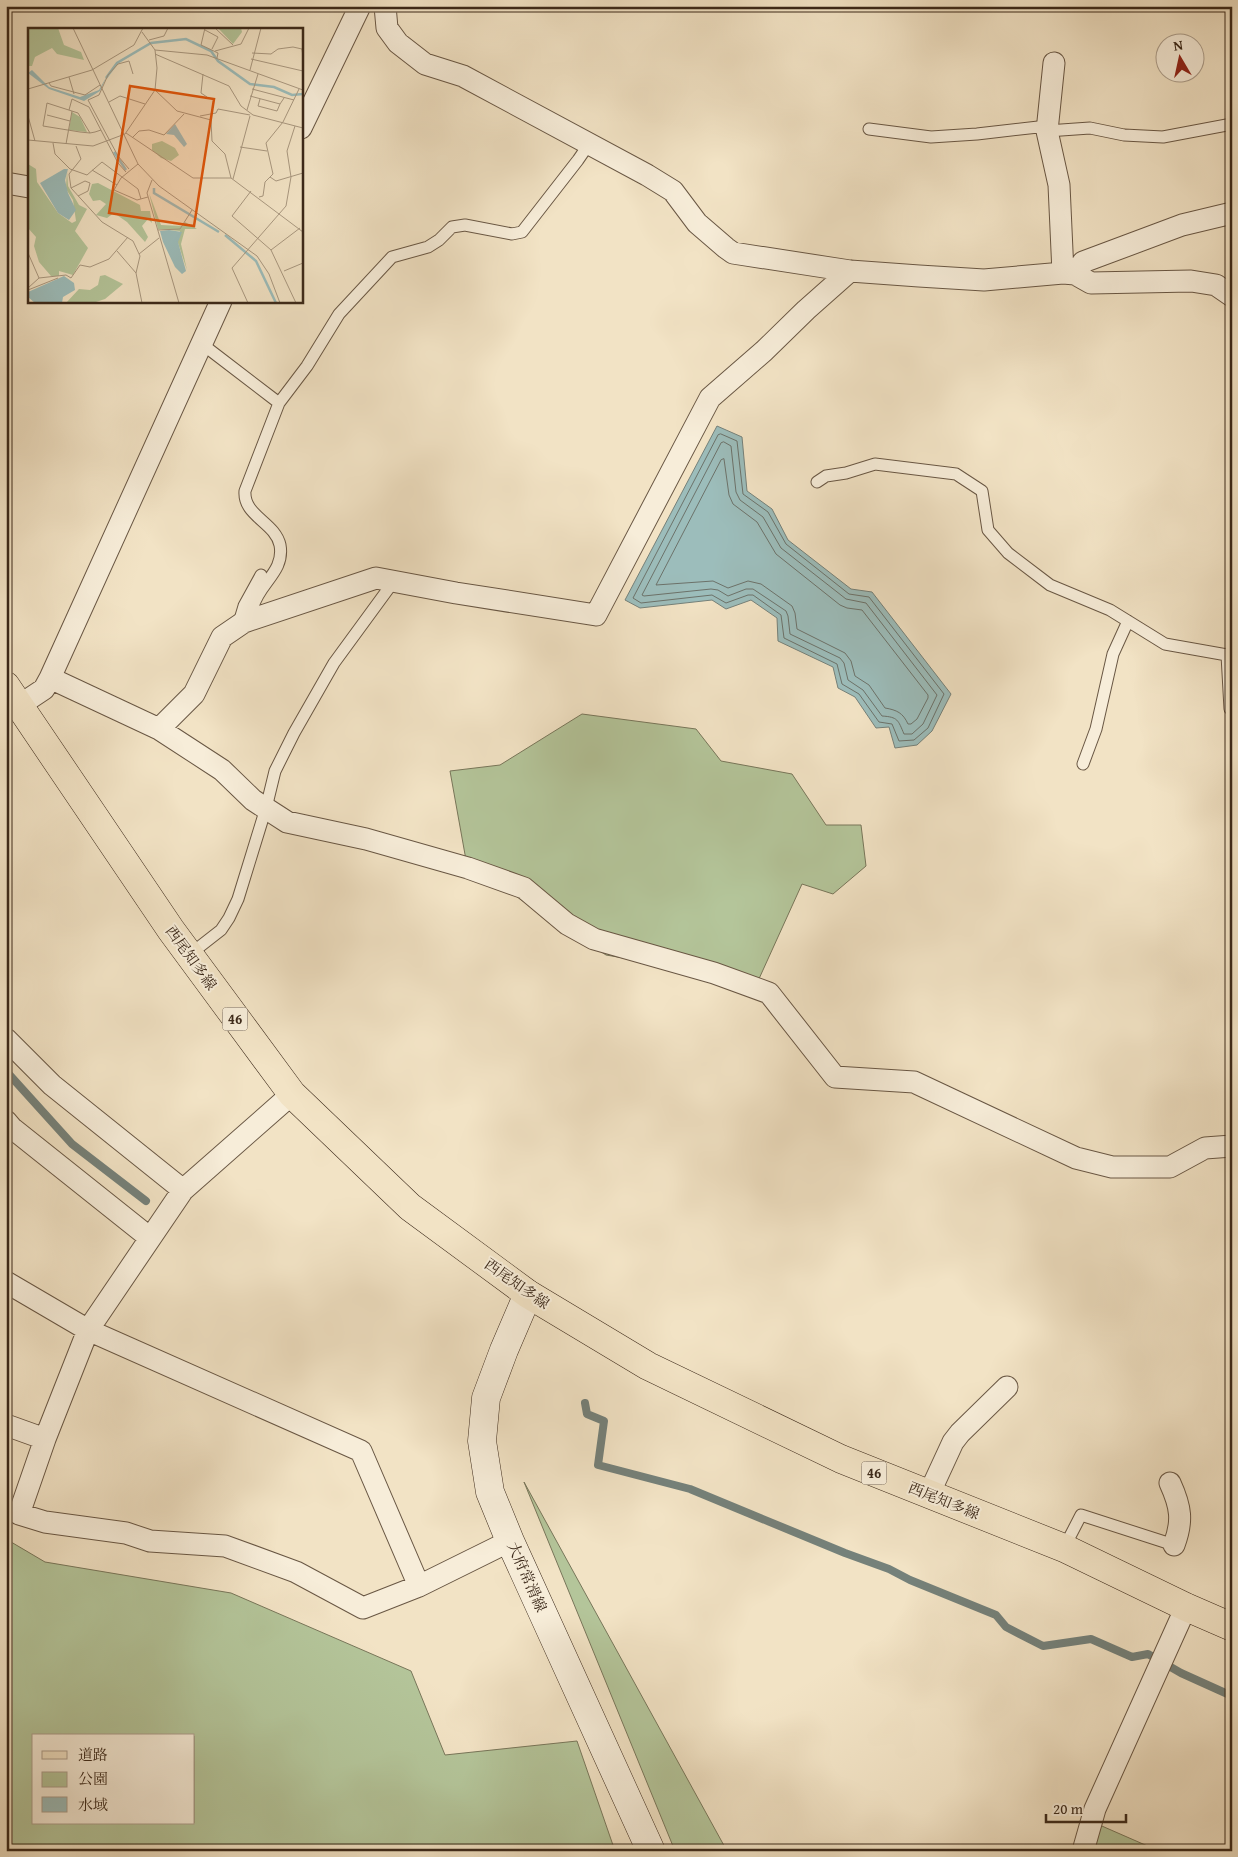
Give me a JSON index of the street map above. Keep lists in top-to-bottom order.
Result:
{
  "streets": {
    "main road": ["西尾知多線", "46", "大府常滑線"]
  },
  "crossings": [
    ["西尾知多線", "大府常滑線"]
  ],
  "legend": ["道路", "公園", "水域"],
  "scale_bar": "20 m",
  "north": "top"
}
